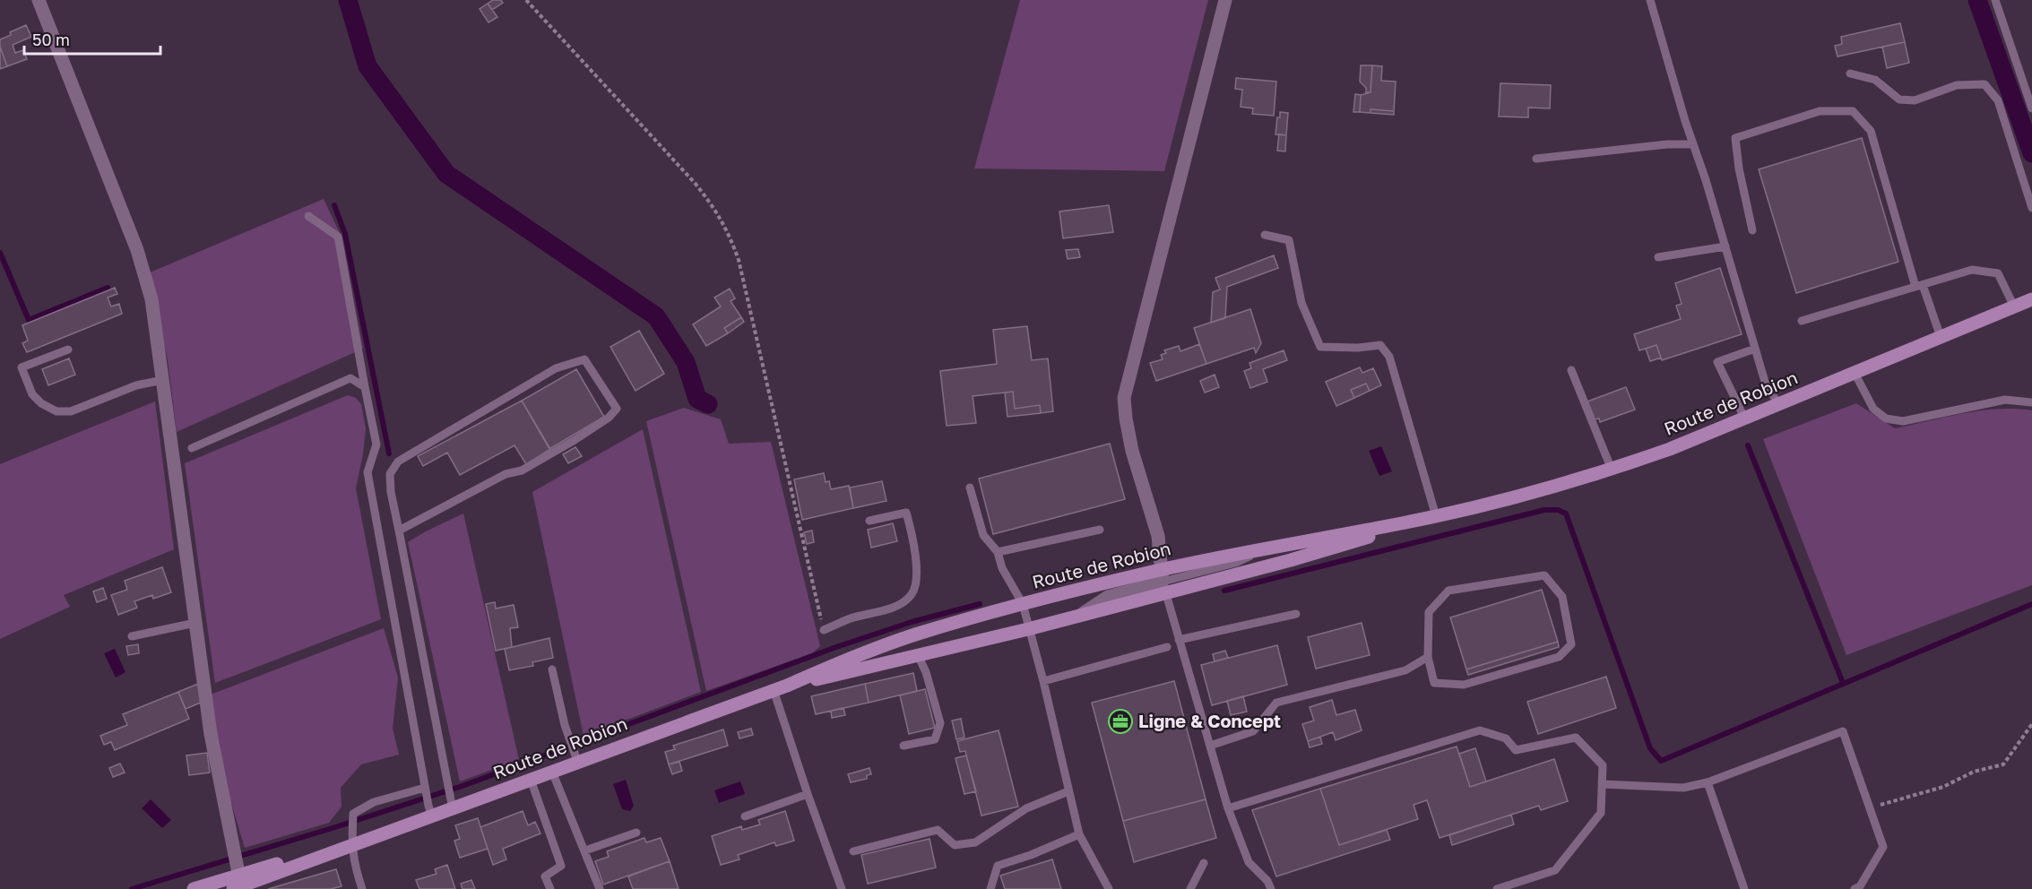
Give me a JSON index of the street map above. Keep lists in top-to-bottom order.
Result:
{
  "streets": {
    "main road": ["Route de Robion"]
  },
  "places": {
    "office": ["Ligne & Concept"]
  },
  "scale_bar": "50 m"
}
